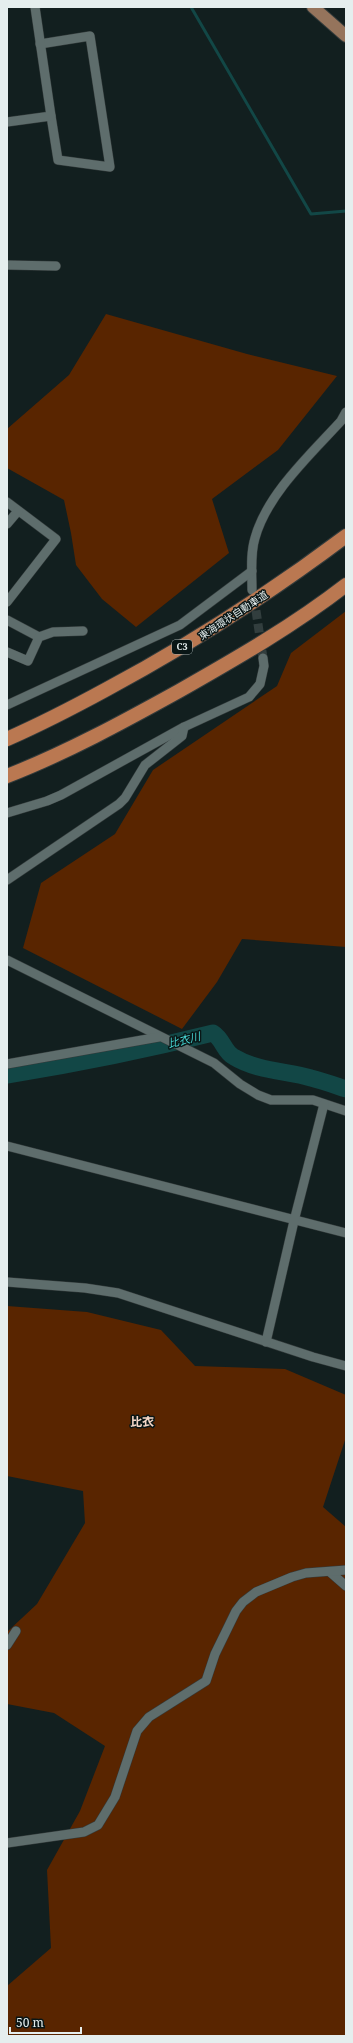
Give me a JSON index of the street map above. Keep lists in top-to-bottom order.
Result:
{
  "streets": {
    "highway": ["東海環状自動車道", "C3"]
  },
  "districts": ["比衣"],
  "water": ["比衣川"],
  "scale_bar": "50 m"
}
